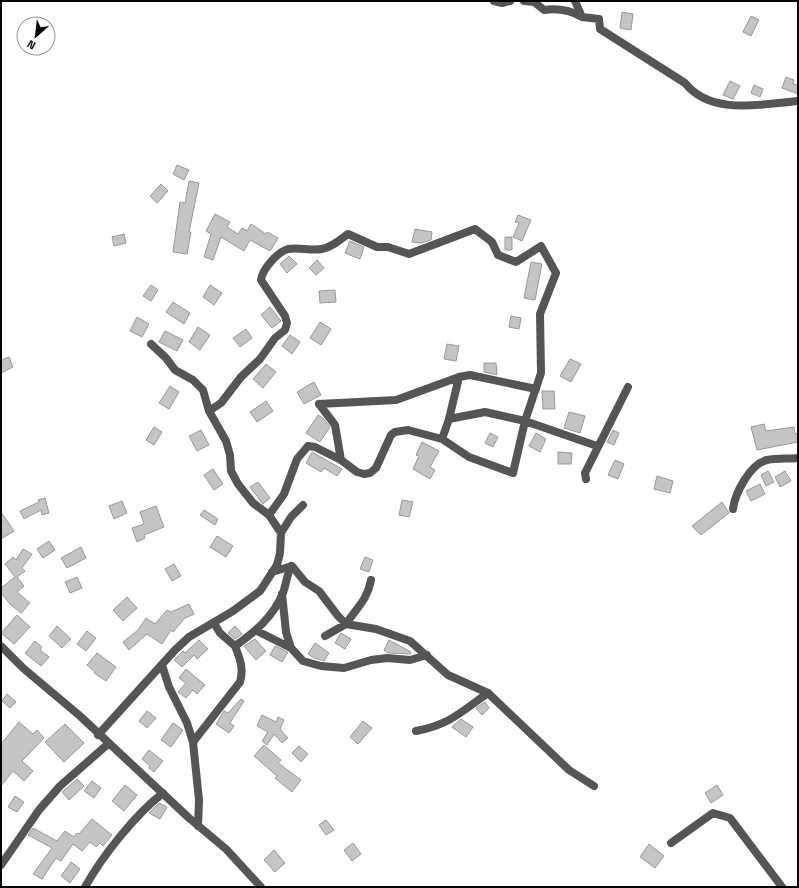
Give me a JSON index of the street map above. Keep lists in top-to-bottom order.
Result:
{
  "north": "bottom left"
}
